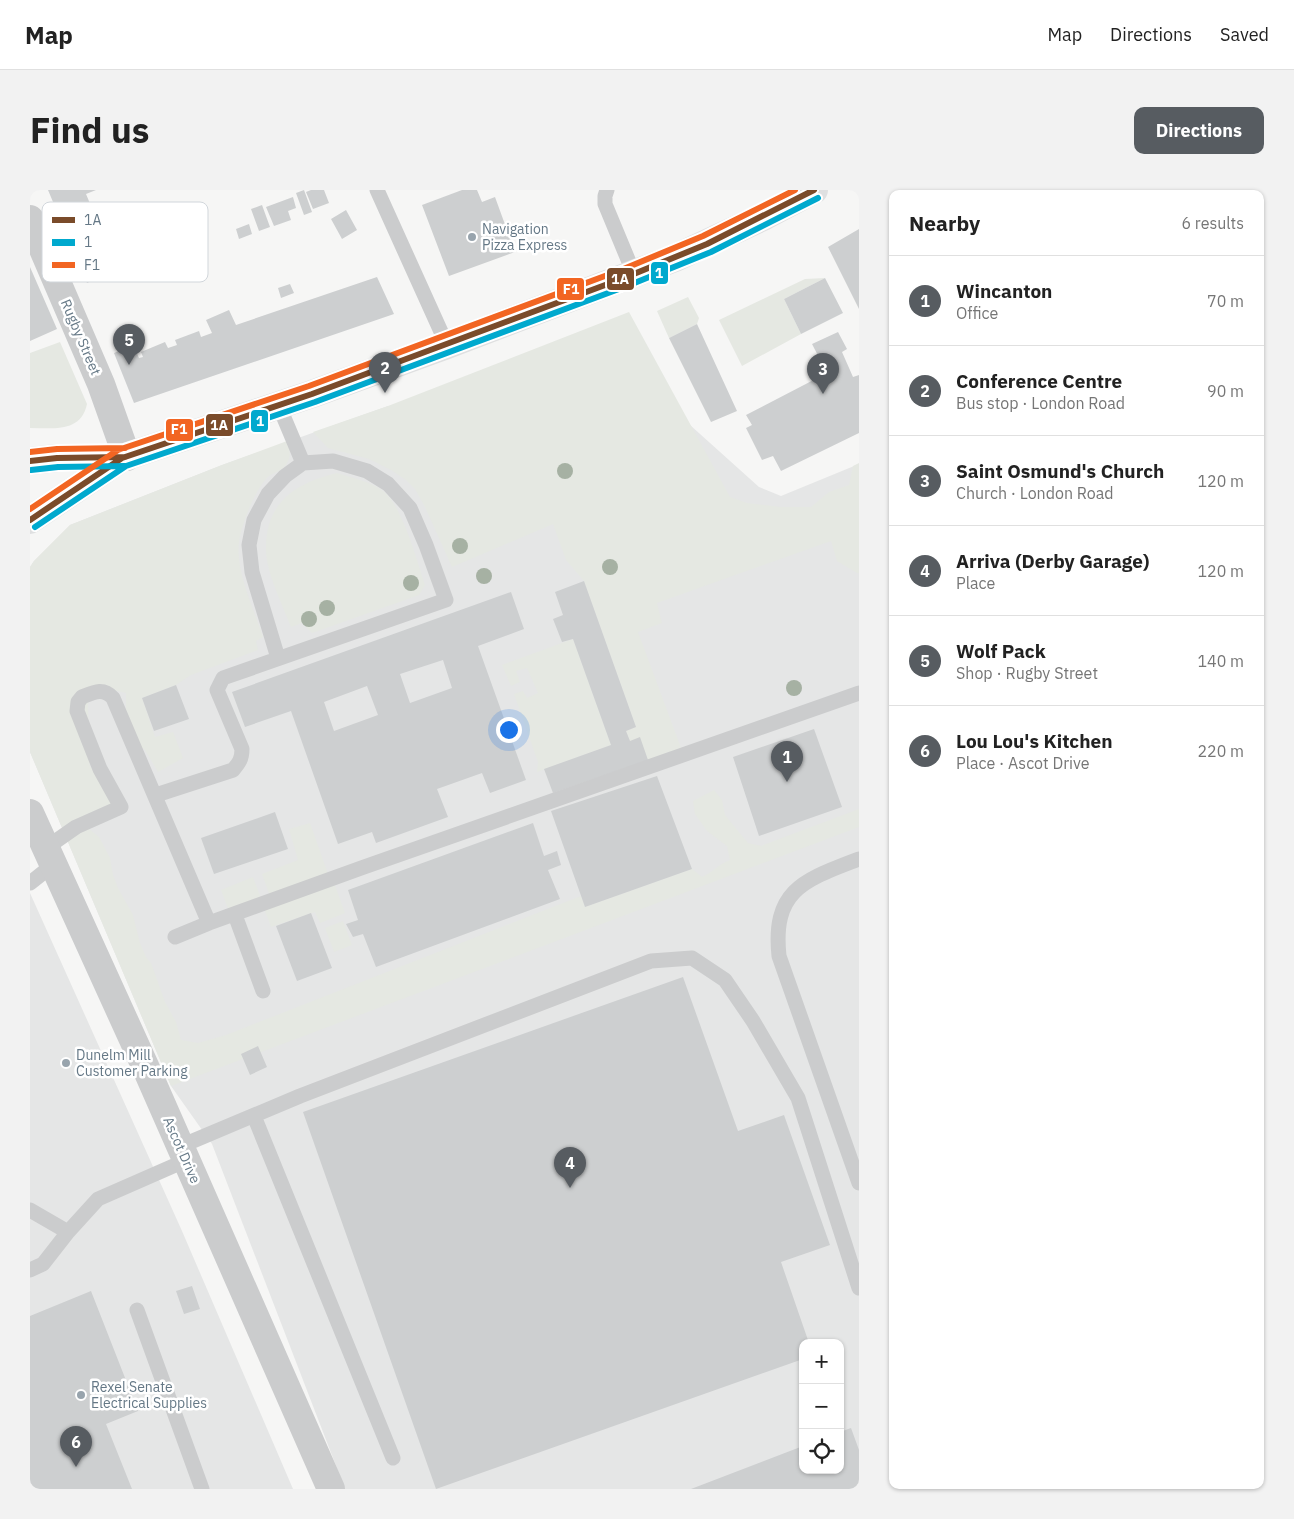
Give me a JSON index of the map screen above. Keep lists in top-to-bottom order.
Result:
{
  "streets": {
    "street": ["Rugby Street", "Ascot Drive"]
  },
  "places": ["Navigation Pizza Express", "Dunelm Mill Customer Parking", "Rexel Senate Electrical Supplies"],
  "lines": ["transit line 1A", "transit line F1", "transit line 1"],
  "legend": ["1A", "1", "F1"],
  "page": {
    "header": "Map",
    "nav": ["Map", "Directions", "Saved"],
    "title": "Find us",
    "buttons": "Directions",
    "heading": ["Nearby", "6 results"],
    "list": [
      {
        "mark": "1",
        "name": "Wincanton",
        "note": "Office",
        "value": "70 m"
      },
      {
        "mark": "2",
        "name": "Conference Centre",
        "note": "Bus stop · London Road",
        "value": "90 m"
      },
      {
        "mark": "3",
        "name": "Saint Osmund's Church",
        "note": "Church · London Road",
        "value": "120 m"
      },
      {
        "mark": "4",
        "name": "Arriva (Derby Garage)",
        "note": "Place",
        "value": "120 m"
      },
      {
        "mark": "5",
        "name": "Wolf Pack",
        "note": "Shop · Rugby Street",
        "value": "140 m"
      },
      {
        "mark": "6",
        "name": "Lou Lou's Kitchen",
        "note": "Place · Ascot Drive",
        "value": "220 m"
      }
    ],
    "pins": [
      "5",
      "2",
      "3",
      "1",
      "4",
      "6"
    ],
    "map_buttons": ["+", "−"]
  }
}
